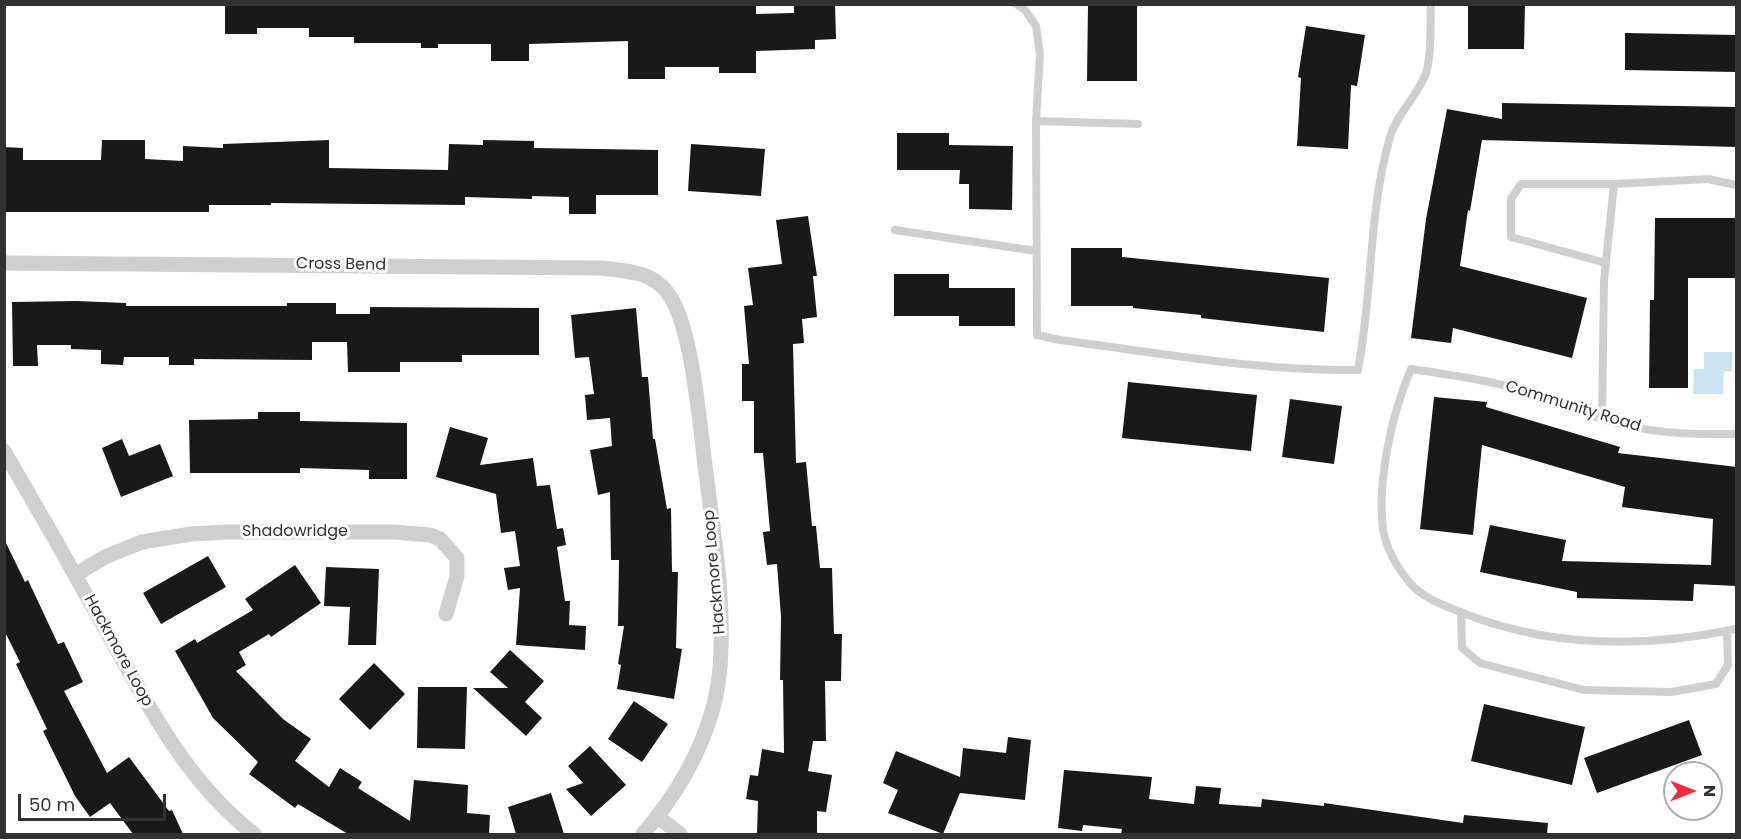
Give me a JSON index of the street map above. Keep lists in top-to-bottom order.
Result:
{
  "streets": {
    "street": ["Cross Bend", "Shadowridge", "Hackmore Loop"],
    "lane": ["Community Road"]
  },
  "crossings": [
    ["Cross Bend", "Hackmore Loop"],
    ["Shadowridge", "Hackmore Loop"]
  ],
  "scale_bar": "50 m",
  "north": "right"
}
